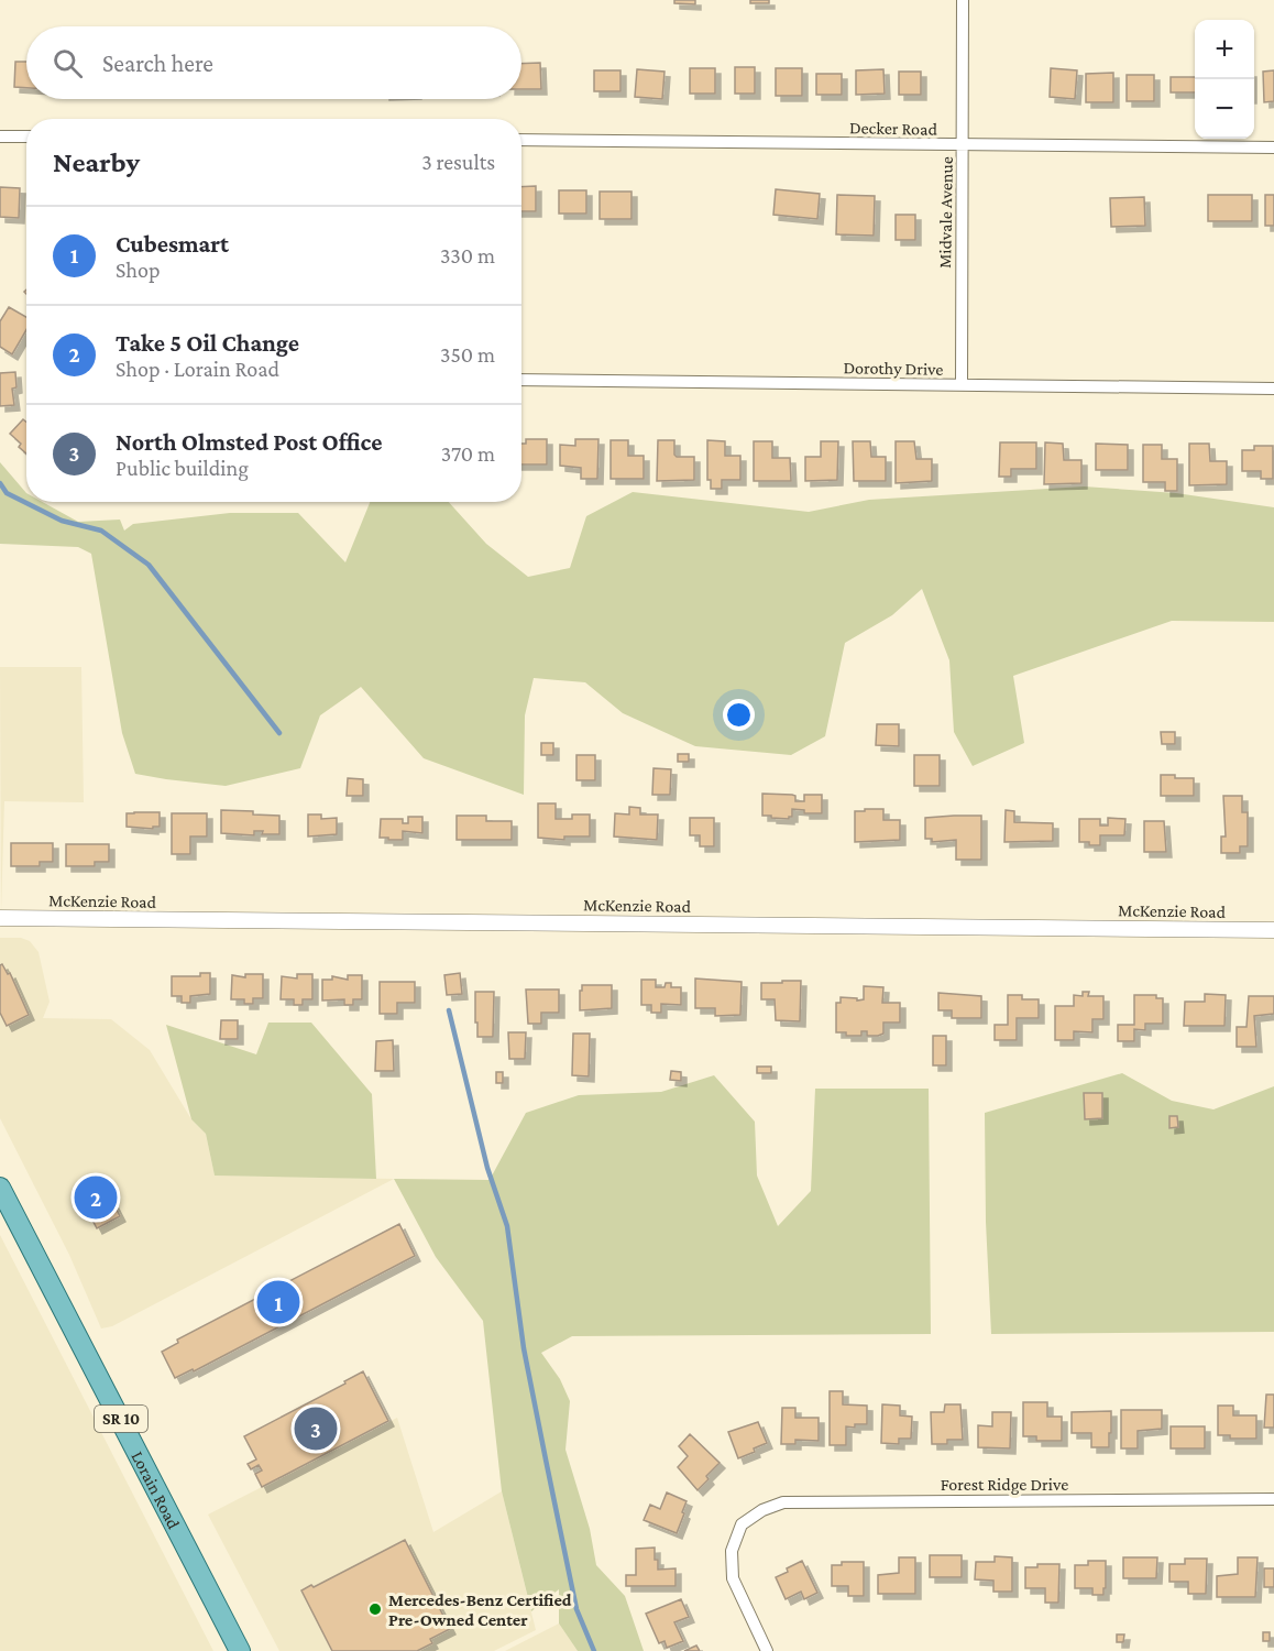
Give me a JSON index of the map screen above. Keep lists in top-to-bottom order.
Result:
{
  "streets": {
    "main road": ["SR 10", "Lorain Road"],
    "street": [
      "Decker Road",
      "Midvale Avenue",
      "Dorothy Drive",
      "McKenzie Road",
      "Forest Ridge Drive"
    ]
  },
  "crossings": [
    ["Decker Road", "Midvale Avenue"],
    ["Midvale Avenue", "Dorothy Drive"]
  ],
  "places": ["Mercedes-Benz Certified Pre-Owned Center"],
  "page": {
    "map_buttons": ["+", "−"],
    "search": "Search here",
    "heading": ["Nearby", "3 results"],
    "list": [
      {
        "mark": "1",
        "name": "Cubesmart",
        "note": "Shop",
        "value": "330 m"
      },
      {
        "mark": "2",
        "name": "Take 5 Oil Change",
        "note": "Shop · Lorain Road",
        "value": "350 m"
      },
      {
        "mark": "3",
        "name": "North Olmsted Post Office",
        "note": "Public building",
        "value": "370 m"
      }
    ],
    "pins": ["2", "1", "3"]
  }
}
